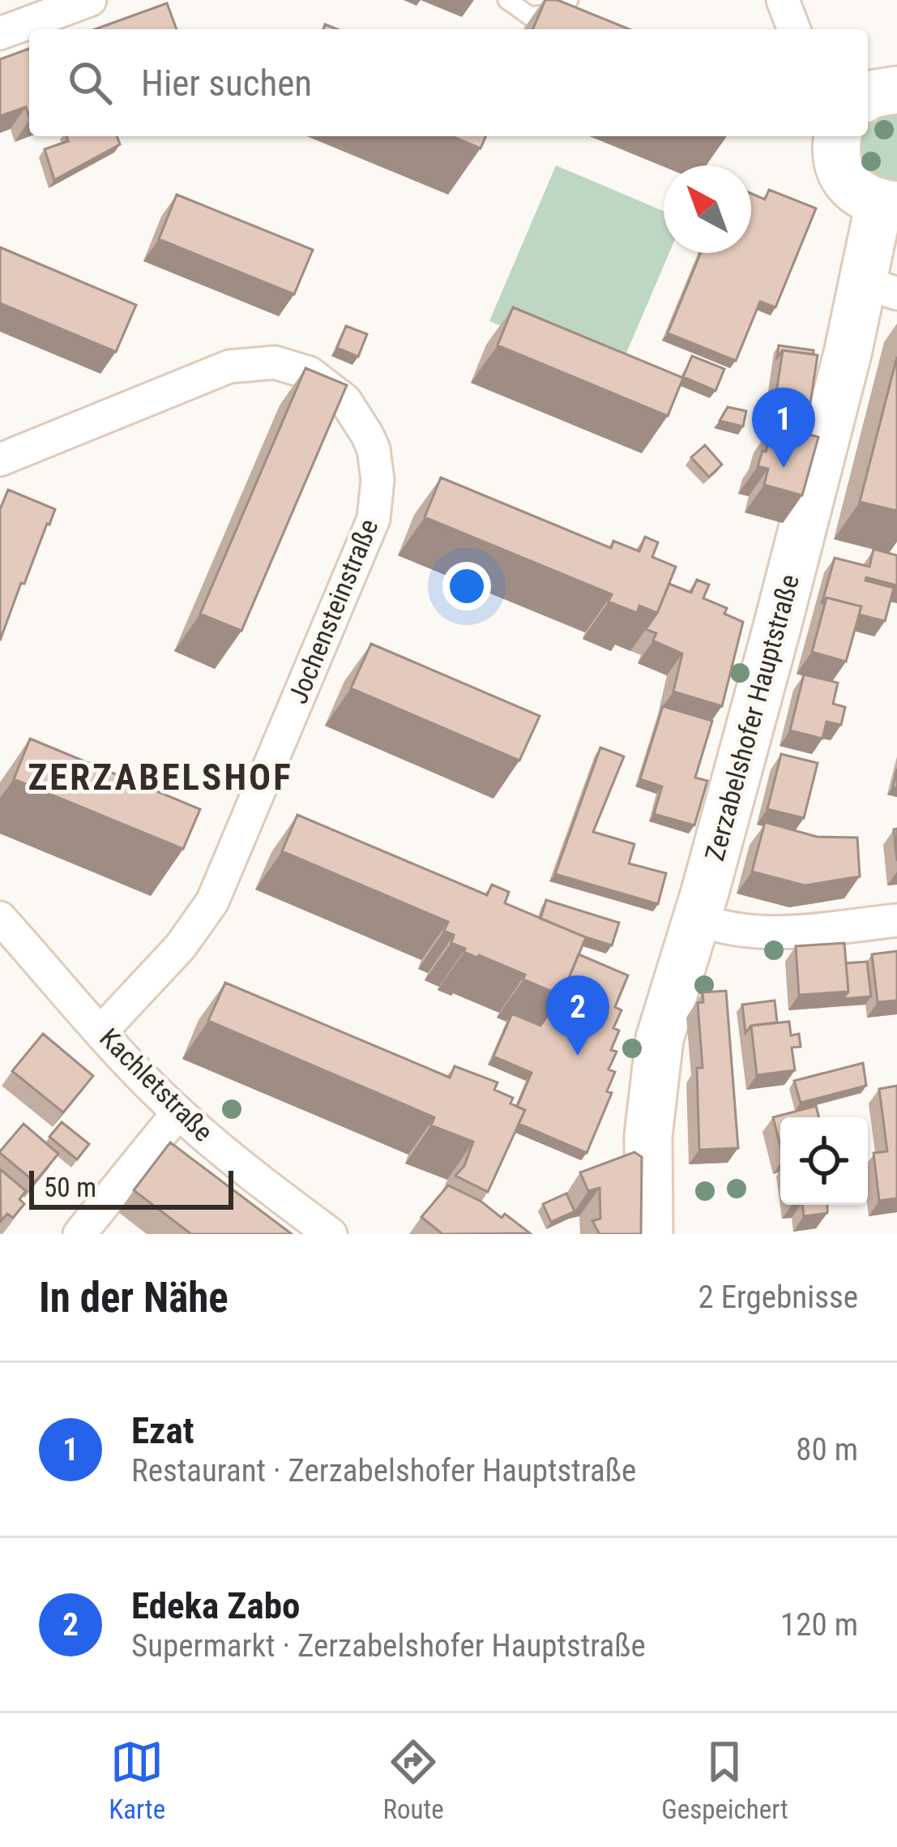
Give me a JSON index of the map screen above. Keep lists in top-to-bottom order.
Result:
{
  "streets": {
    "street": ["Jochensteinstraße", "Zerzabelshofer Hauptstraße", "Kachletstraße"]
  },
  "crossings": [
    ["Jochensteinstraße", "Kachletstraße"]
  ],
  "districts": ["ZERZABELSHOF"],
  "scale_bar": "50 m",
  "north": "top left",
  "page": {
    "search": "Hier suchen",
    "pins": ["1", "2"],
    "scale": "50 m",
    "heading": ["In der Nähe", "2 Ergebnisse"],
    "list": [
      {
        "mark": "1",
        "name": "Ezat",
        "note": "Restaurant · Zerzabelshofer Hauptstraße",
        "value": "80 m"
      },
      {
        "mark": "2",
        "name": "Edeka Zabo",
        "note": "Supermarkt · Zerzabelshofer Hauptstraße",
        "value": "120 m"
      }
    ],
    "nav": ["Karte", "Route", "Gespeichert"]
  }
}
